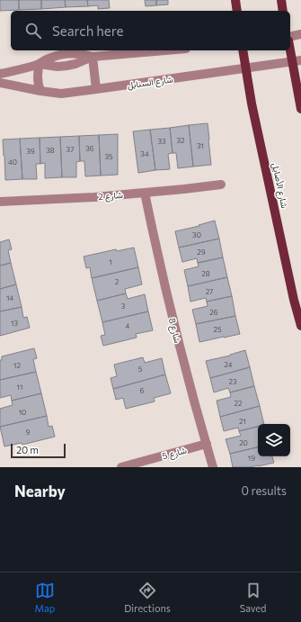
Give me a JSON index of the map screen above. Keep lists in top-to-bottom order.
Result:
{
  "streets": {
    "main road": ["شارع الأصايل"],
    "street": [
      "شارع السنابل",
      "شارع 2",
      "شارع 8",
      "شارع 5"
    ]
  },
  "crossings": [
    ["شارع السنابل", "شارع الأصايل"],
    ["شارع 2", "شارع 8"],
    ["شارع 8", "شارع 5"]
  ],
  "house_numbers": [
    "32",
    "33",
    "31",
    "36",
    "37",
    "38",
    "39",
    "34",
    "35",
    "40",
    "30",
    "29",
    "1",
    "28",
    "2",
    "27",
    "14",
    "3",
    "26",
    "13",
    "4",
    "25",
    "24",
    "12",
    "5",
    "23",
    "11",
    "6",
    "22",
    "10",
    "21",
    "9",
    "20",
    "19"
  ],
  "scale_bar": "20 m",
  "page": {
    "search": "Search here",
    "scale": "20 m",
    "heading": ["Nearby", "0 results"],
    "nav": ["Map", "Directions", "Saved"]
  }
}
